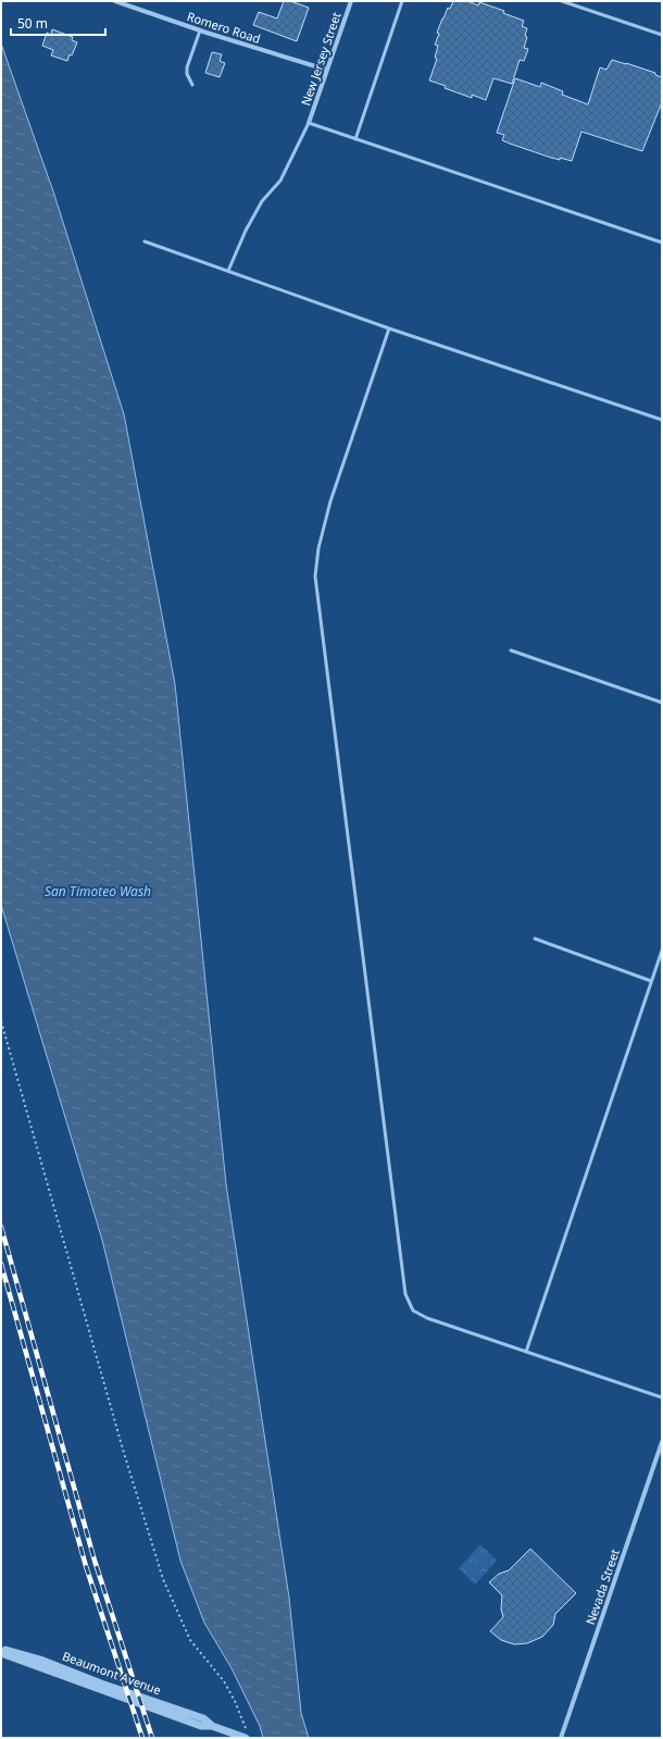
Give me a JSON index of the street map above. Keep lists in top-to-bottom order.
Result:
{
  "streets": {
    "street": [
      "Romero Road",
      "New Jersey Street",
      "Nevada Street",
      "Beaumont Avenue"
    ]
  },
  "crossings": [
    ["Romero Road", "New Jersey Street"]
  ],
  "water": ["San Timoteo Wash"],
  "scale_bar": "50 m"
}
